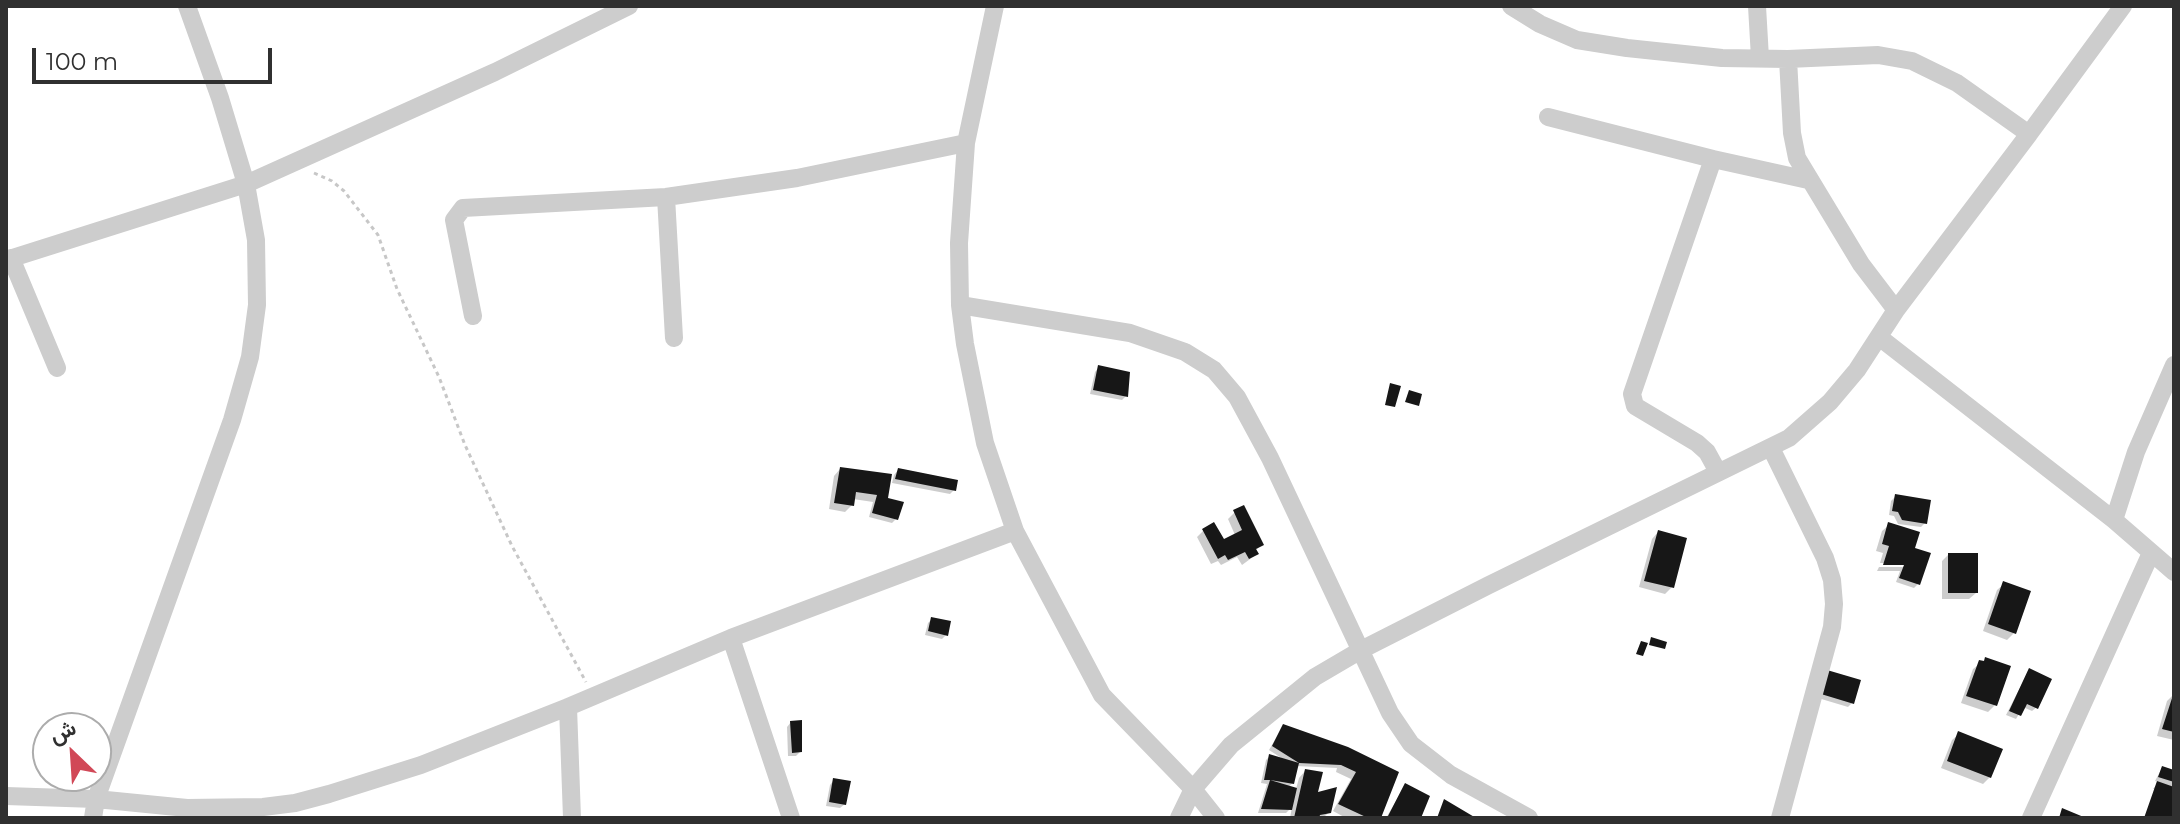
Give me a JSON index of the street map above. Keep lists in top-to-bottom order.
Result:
{
  "scale_bar": "100 m",
  "north": "top left"
}
